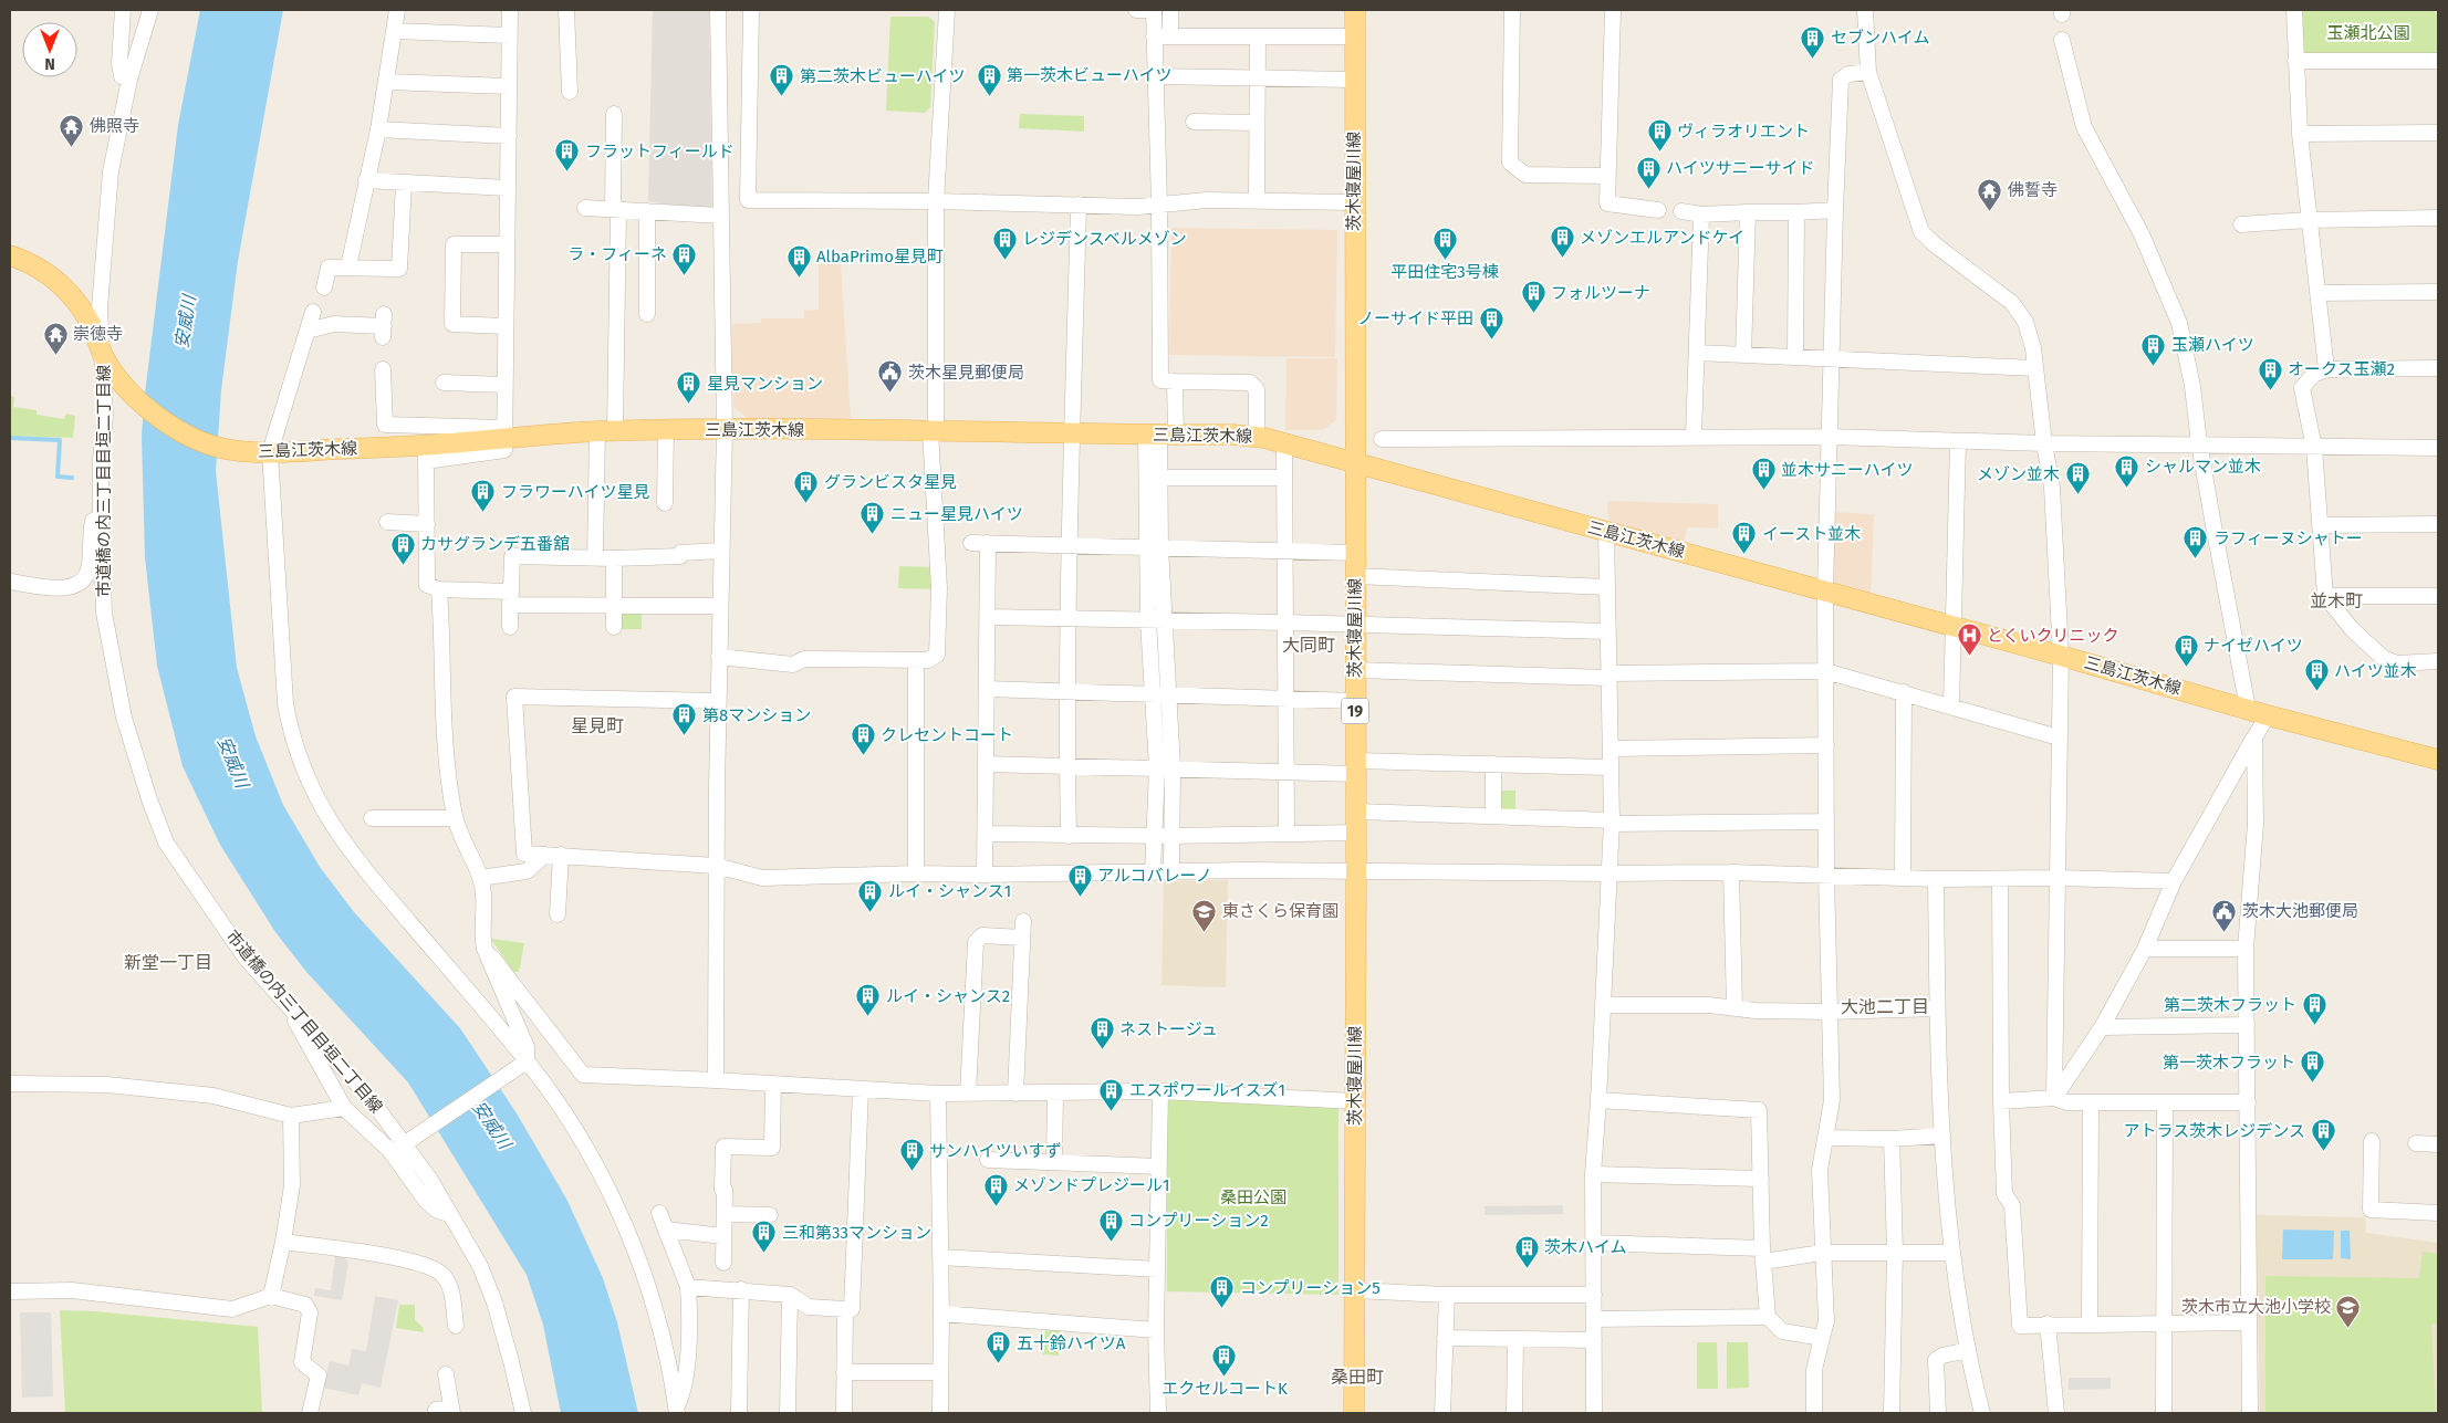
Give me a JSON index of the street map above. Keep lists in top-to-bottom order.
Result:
{
  "streets": {
    "main road": ["茨木寝屋川線", "三島江茨木線", "19"],
    "street": ["市道橋の内三丁目目垣二丁目線"]
  },
  "crossings": [
    ["茨木寝屋川線", "三島江茨木線"],
    ["三島江茨木線", "市道橋の内三丁目目垣二丁目線"]
  ],
  "districts": [
    "並木町",
    "大同町",
    "星見町",
    "新堂一丁目",
    "大池二丁目",
    "桑田町"
  ],
  "water": ["安威川"],
  "parks": ["玉瀬北公園", "桑田公園"],
  "places": {
    "building": [
      "セブンハイム",
      "第一茨木ビューハイツ",
      "第二茨木ビューハイツ",
      "ヴィラオリエント",
      "フラットフィールド",
      "ハイツサニーサイド",
      "メゾンエルアンドケイ",
      "レジデンスベルメゾン",
      "平田住宅3号棟",
      "ラ・フィーネ",
      "AlbaPrimo星見町",
      "フォルツーナ",
      "ノーサイド平田",
      "玉瀬ハイツ",
      "オークス玉瀬2",
      "星見マンション",
      "シャルマン並木",
      "並木サニーハイツ",
      "メゾン並木",
      "グランビスタ星見",
      "フラワーハイツ星見",
      "ニュー星見ハイツ",
      "イースト並木",
      "ラフィーヌシャトー",
      "カサグランデ五番舘",
      "ナイゼハイツ",
      "ハイツ並木",
      "第8マンション",
      "クレセントコート",
      "アルコバレーノ",
      "ルイ・シャンス1",
      "ルイ・シャンス2",
      "第二茨木フラット",
      "ネストージュ",
      "第一茨木フラット",
      "エスポワールイスズ1",
      "アトラス茨木レジデンス",
      "サンハイツいすず",
      "メゾンドプレジール1",
      "コンプリーション2",
      "三和第33マンション",
      "茨木ハイム",
      "コンプリーション5",
      "五十鈴ハイツA",
      "エクセルコートK"
    ],
    "temple": ["佛照寺", "佛誓寺", "崇徳寺"],
    "public building": ["茨木星見郵便局", "茨木大池郵便局"],
    "hospital": ["とくいクリニック"],
    "school or university": ["東さくら保育園", "茨木市立大池小学校"]
  },
  "north": "bottom"
}
